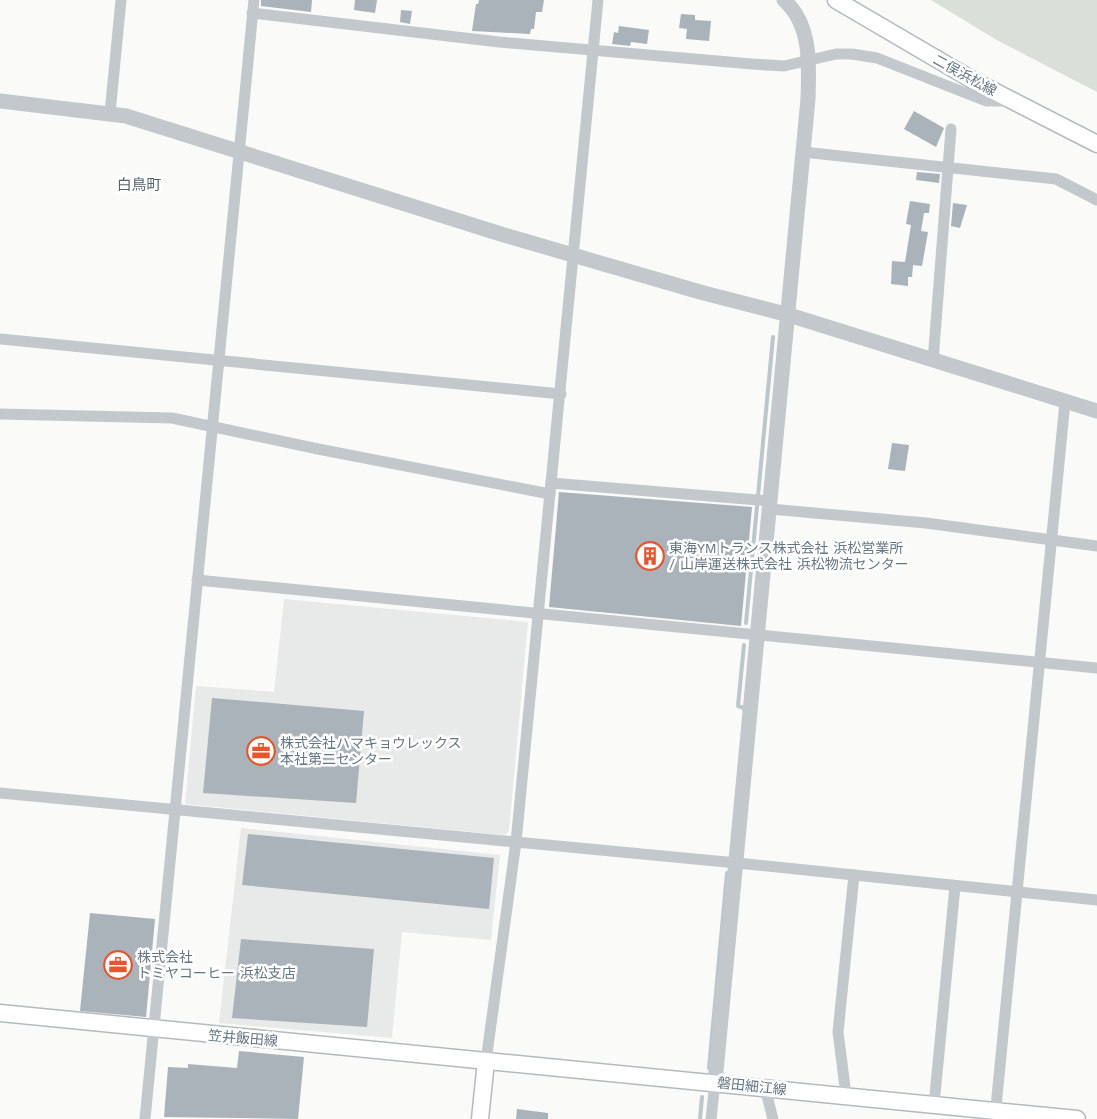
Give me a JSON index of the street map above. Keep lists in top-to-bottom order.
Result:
{
  "streets": {
    "main road": ["二俣浜松線", "笠井飯田線", "磐田細江線"]
  },
  "crossings": [
    ["笠井飯田線", "磐田細江線"]
  ],
  "districts": ["白鳥町"],
  "places": {
    "building": ["東海YMトランス株式会社 浜松営業所 / 山岸運送株式会社 浜松物流センター"],
    "office": ["株式会社ハマキョウレックス 本社第二センター", "株式会社 トミヤコーヒー 浜松支店"]
  }
}
